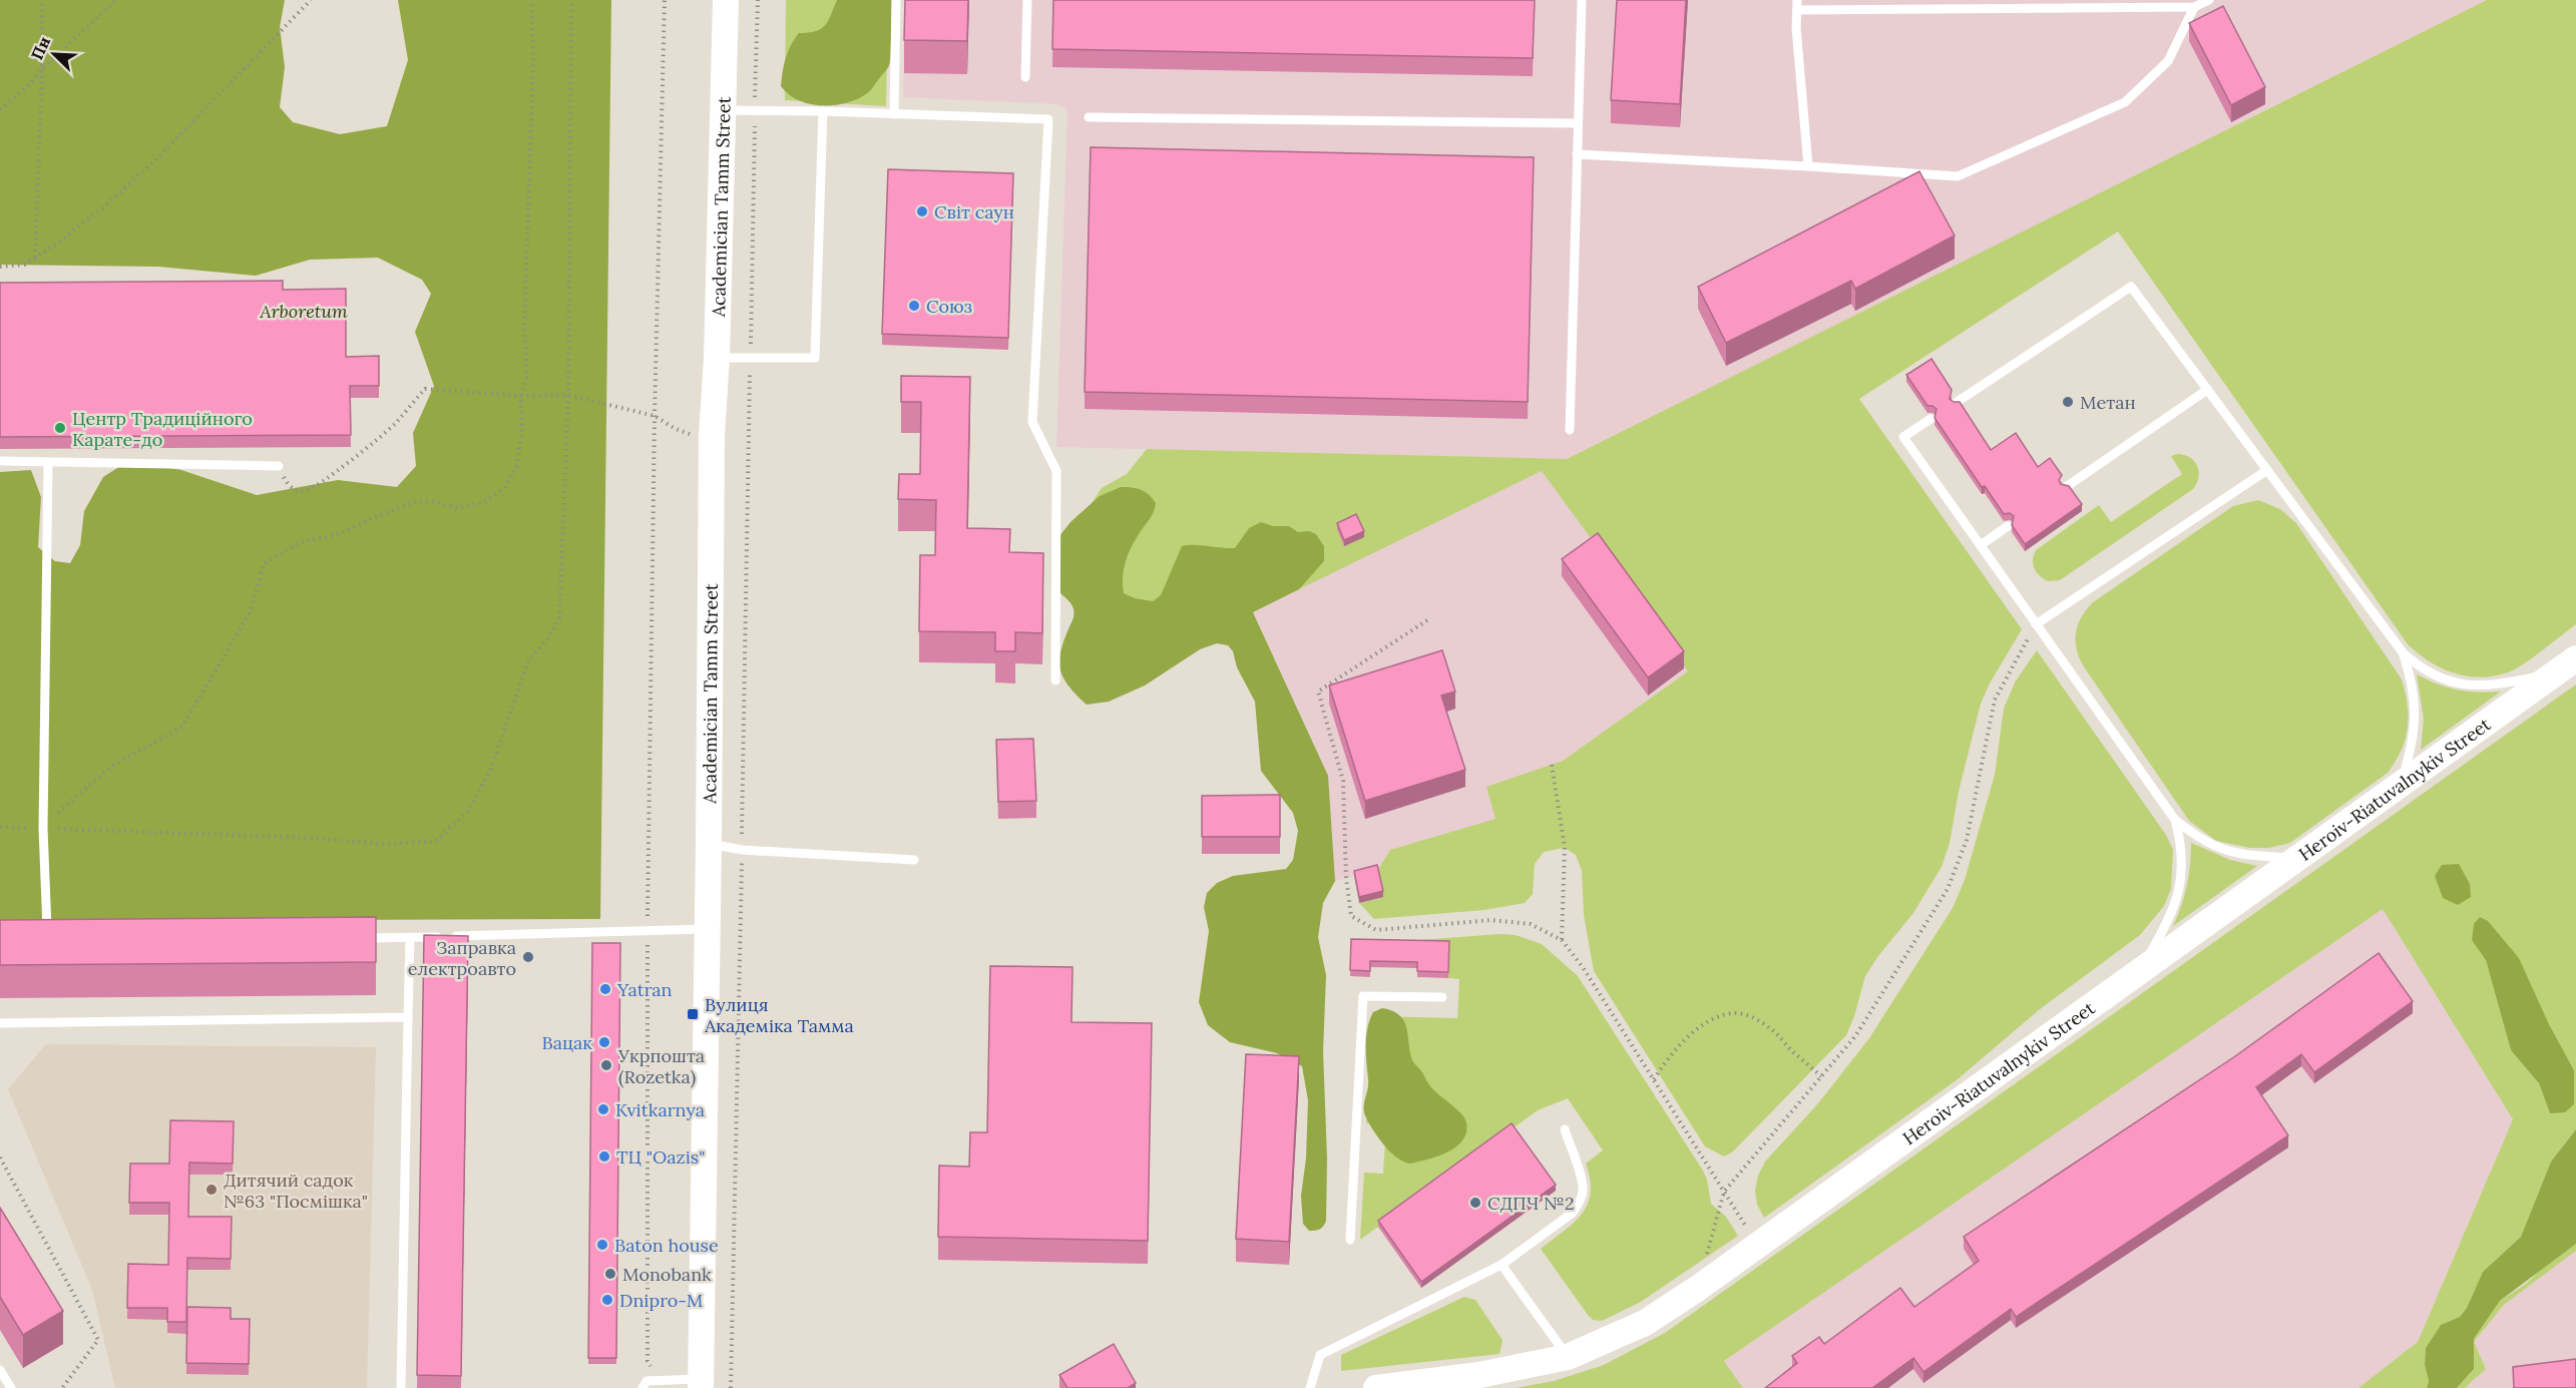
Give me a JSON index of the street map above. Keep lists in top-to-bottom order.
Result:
{
  "streets": {
    "street": ["Academician Tamm Street", "Heroiv-Riatuvalnykiv Street"]
  },
  "parks": ["Arboretum"],
  "places": {
    "other": [
      "Світ саун",
      "Союз",
      "Метан",
      "Центр Традиційного Карате-до",
      "Заправка електроавто",
      "Yatran",
      "Вацак",
      "Укрпошта (Rozetka)",
      "Kvitkarnya",
      "ТЦ \"Oazis\"",
      "Дитячий садок №63 \"Посмішка\"",
      "СДПЧ №2",
      "Baton house",
      "Monobank",
      "Dnipro-M"
    ],
    "transit": ["Вулиця Академіка Тамма"]
  },
  "north": "top left"
}
